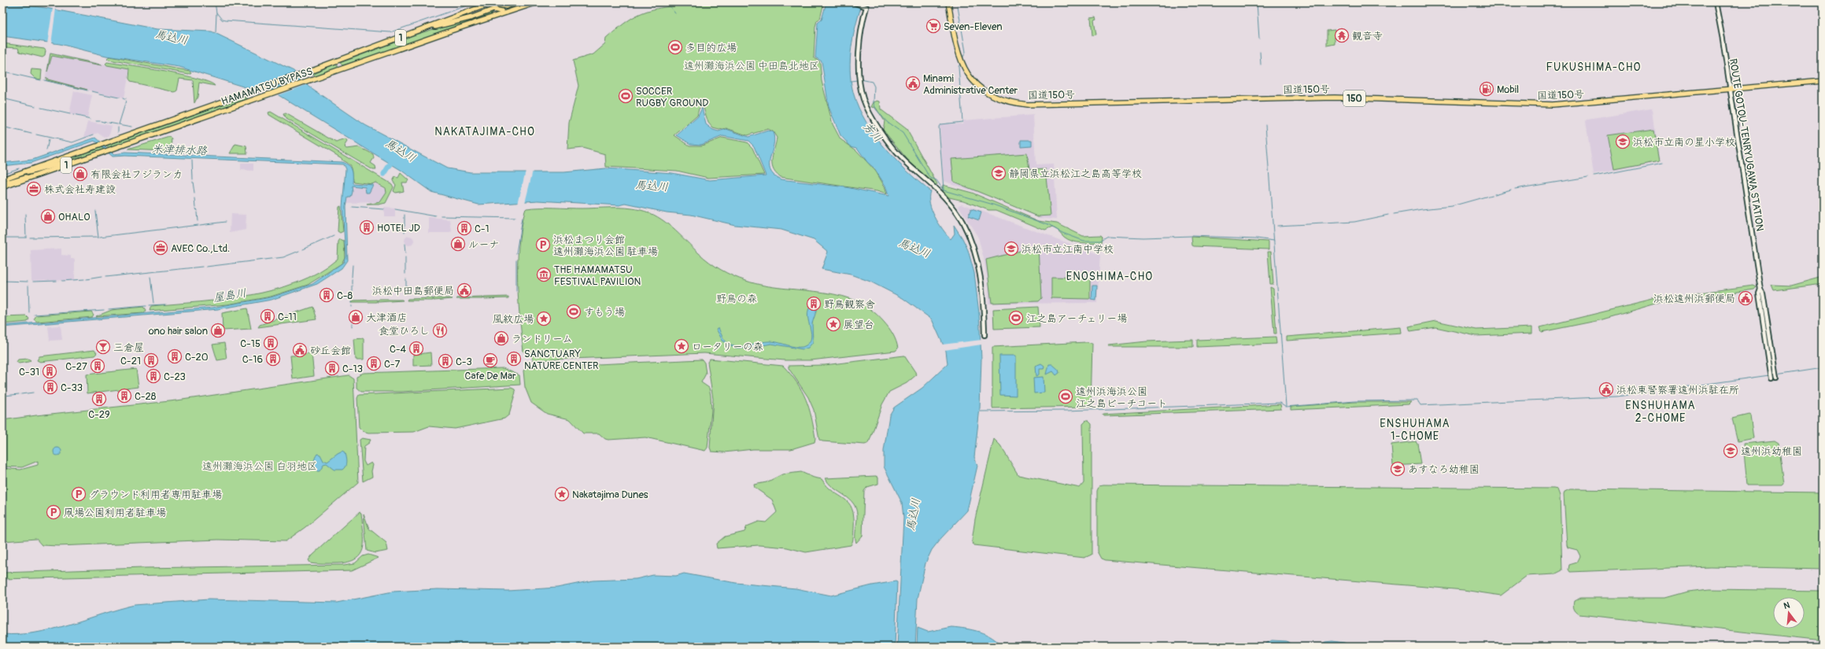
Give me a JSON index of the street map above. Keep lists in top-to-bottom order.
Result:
{
  "streets": {
    "highway": [
      "1",
      "HAMAMATSU BYPASS",
      "国道150号",
      "150"
    ],
    "main road": ["ROUTE GOTOU-TENRYUGAWA STATION"]
  },
  "crossings": [
    ["国道150号", "ROUTE GOTOU-TENRYUGAWA STATION"]
  ],
  "districts": [
    "FUKUSHIMA-CHO",
    "NAKATAJIMA-CHO",
    "ENOSHIMA-CHO",
    "ENSHUHAMA 2-CHOME",
    "ENSHUHAMA 1-CHOME"
  ],
  "water": [
    "馬込川",
    "芳川",
    "米津排水路",
    "屋島川"
  ],
  "parks": ["遠州灘海浜公園 中田島北地区", "野鳥の森", "遠州灘海浜公園 白羽地区"],
  "places": {
    "supermarket": ["Seven-Eleven"],
    "temple": ["観音寺"],
    "sports": [
      "多目的広場",
      "SOCCER RUGBY GROUND",
      "すもう場",
      "江之島アーチェリー場",
      "遠州浜海浜公園 江之島ビーチコート"
    ],
    "public building": [
      "Minami Administrative Center",
      "浜松中田島郵便局",
      "浜松遠州浜郵便局",
      "砂丘会館",
      "浜松東警察署遠州浜駐在所"
    ],
    "fuel station": ["Mobil"],
    "school or university": [
      "浜松市立南の星小学校",
      "静岡県立浜松江之島高等学校",
      "浜松市立江南中学校",
      "遠州浜幼稚園",
      "あすなろ幼稚園"
    ],
    "shop": [
      "有限会社フジランカ",
      "OHALO",
      "ルーナ",
      "大津酒店",
      "ono hair salon",
      "ランドリーム"
    ],
    "office": ["株式会社寿建設", "AVEC Co.,Ltd."],
    "building": [
      "HOTEL JD",
      "C-1",
      "C-8",
      "野鳥観察舎",
      "C-11",
      "C-15",
      "C-4",
      "C-20",
      "C-16",
      "SANCTUARY NATURE CENTER",
      "C-21",
      "C-3",
      "C-7",
      "C-27",
      "C-13",
      "C-31",
      "C-23",
      "C-33",
      "C-28",
      "C-29"
    ],
    "parking": ["浜松まつり会館 遠州灘海浜公園 駐車場", "グラウンド利用者専用駐車場", "凧場公園利用者駐車場"],
    "museum": ["THE HAMAMATSU FESTIVAL PAVILION"],
    "place": [
      "風紋広場",
      "展望台",
      "ロータリーの森",
      "Nakatajima Dunes"
    ],
    "restaurant": ["食堂ひろし"],
    "bar": ["三倉屋"],
    "cafe": ["Cafe De Mar"]
  },
  "north": "top"
}
